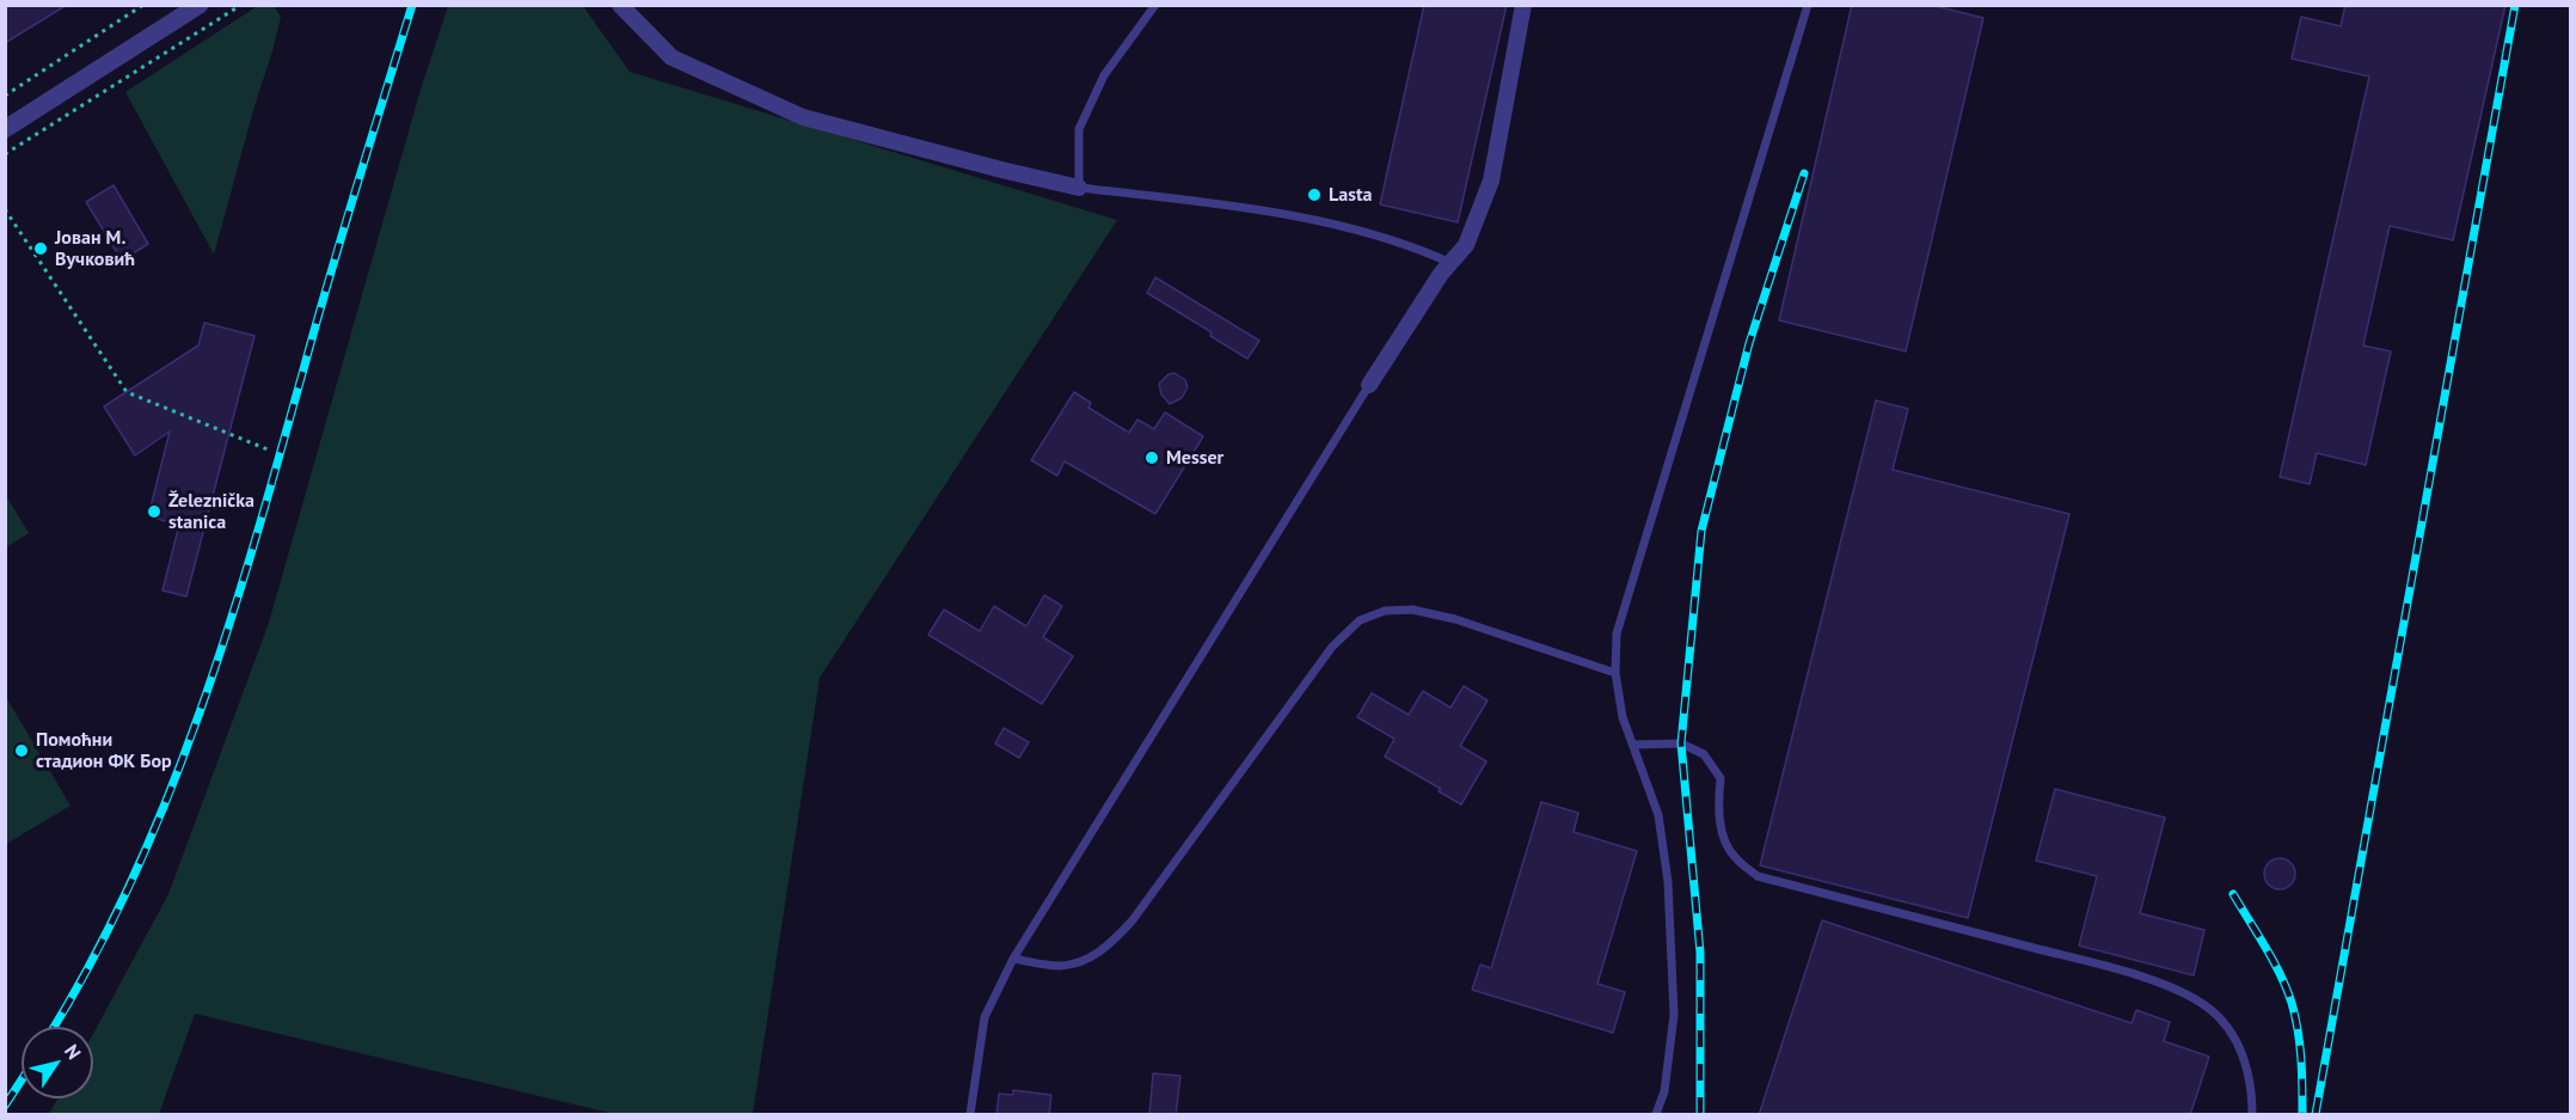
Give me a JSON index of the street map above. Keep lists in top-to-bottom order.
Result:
{
  "places": [
    "Lasta",
    "Јован М. Вучковић",
    "Messer",
    "Železnička stanica",
    "Помоћни стадион ФК Бор"
  ],
  "north": "top right"
}
